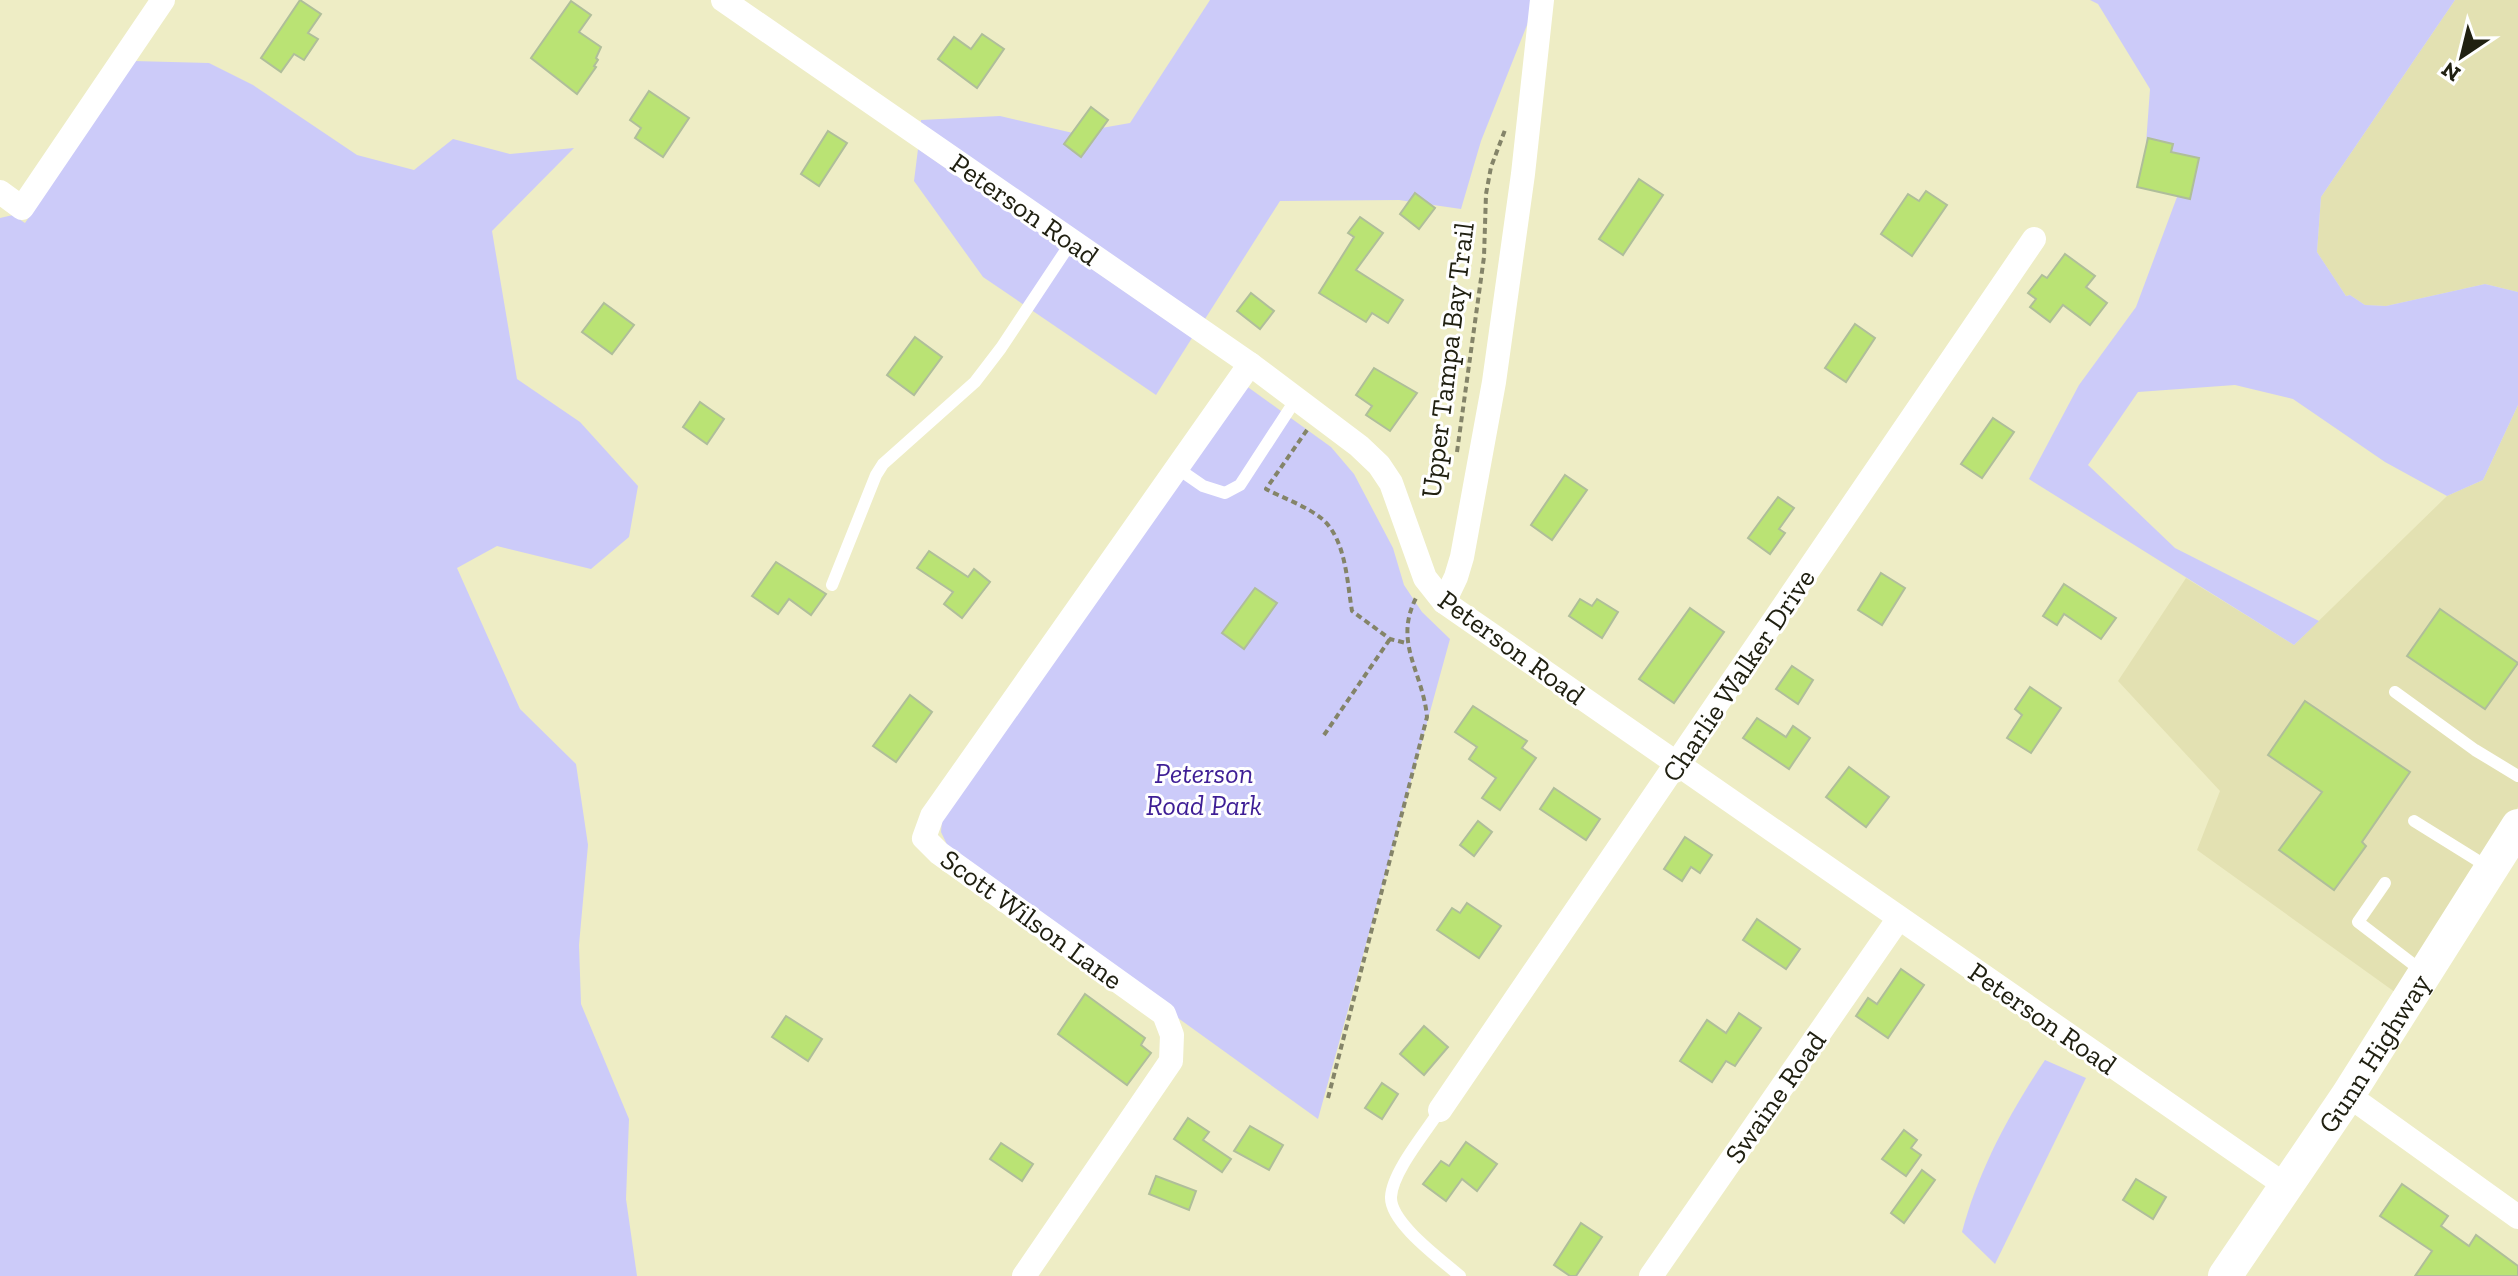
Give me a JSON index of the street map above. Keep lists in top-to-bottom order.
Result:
{
  "streets": {
    "main road": ["Gunn Highway"],
    "street": [
      "Peterson Road",
      "Charlie Walker Drive",
      "Scott Wilson Lane",
      "Swaine Road"
    ],
    "path": ["Upper Tampa Bay Trail"]
  },
  "crossings": [
    ["Peterson Road", "Charlie Walker Drive"],
    ["Peterson Road", "Scott Wilson Lane"],
    ["Peterson Road", "Gunn Highway"],
    ["Peterson Road", "Swaine Road"]
  ],
  "parks": ["Peterson Road Park"],
  "north": "bottom left"
}
